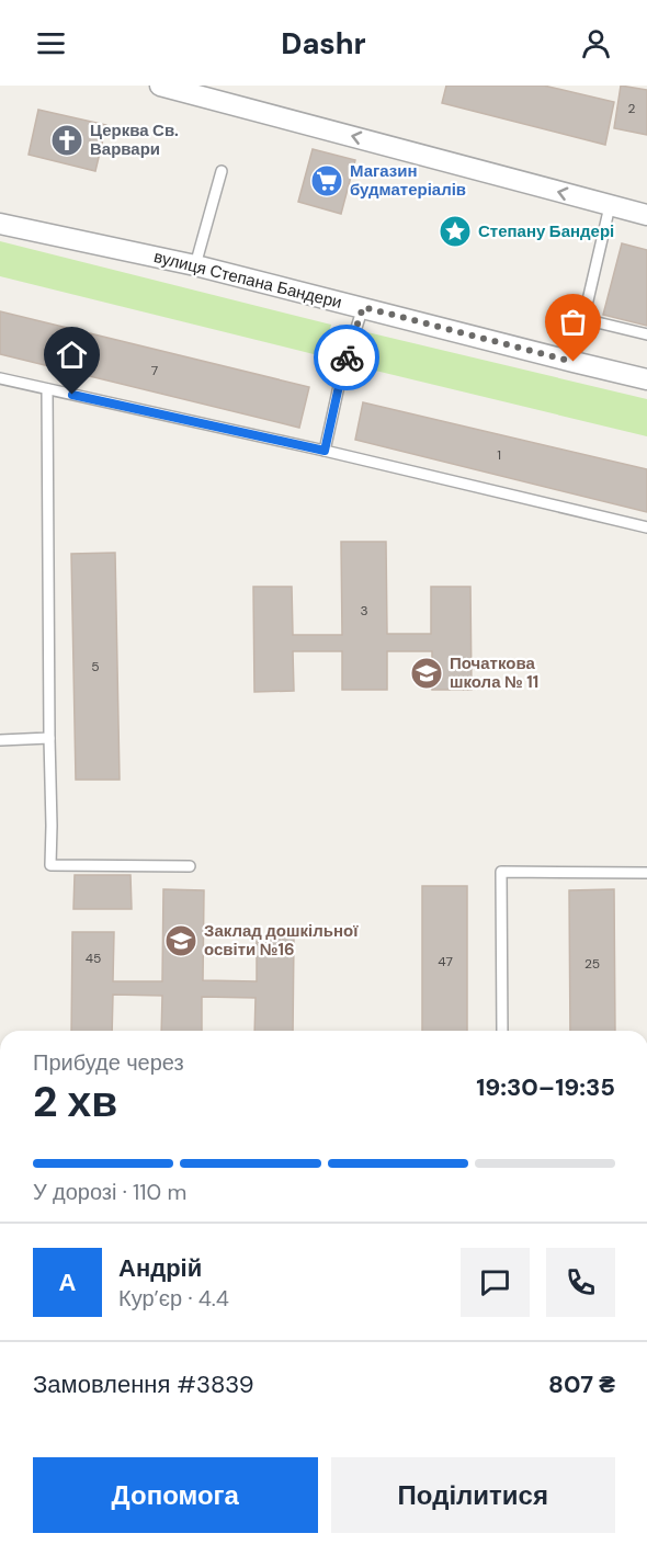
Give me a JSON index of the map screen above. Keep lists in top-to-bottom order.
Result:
{
  "streets": {
    "street": ["вулиця Степана Бандери"]
  },
  "places": {
    "church": ["Церква Св. Варвари"],
    "supermarket": ["Магазин будматеріалів"],
    "place": ["Степану Бандері"],
    "school or university": ["Початкова школа № 11", "Заклад дошкільної освіти №16"]
  },
  "house_numbers": [
    "2",
    "7",
    "1",
    "3",
    "5",
    "45",
    "47",
    "25"
  ],
  "page": {
    "header": "Dashr",
    "heading": ["2 хв", "Прибуде через", "19:30–19:35"],
    "panel": [
      "Андрій",
      "Кур’єр · 4.4",
      "Замовлення #3839",
      "807 ₴"
    ],
    "bar": "У дорозі · 110 m",
    "round": "А",
    "buttons": ["Допомога", "Поділитися"]
  }
}
